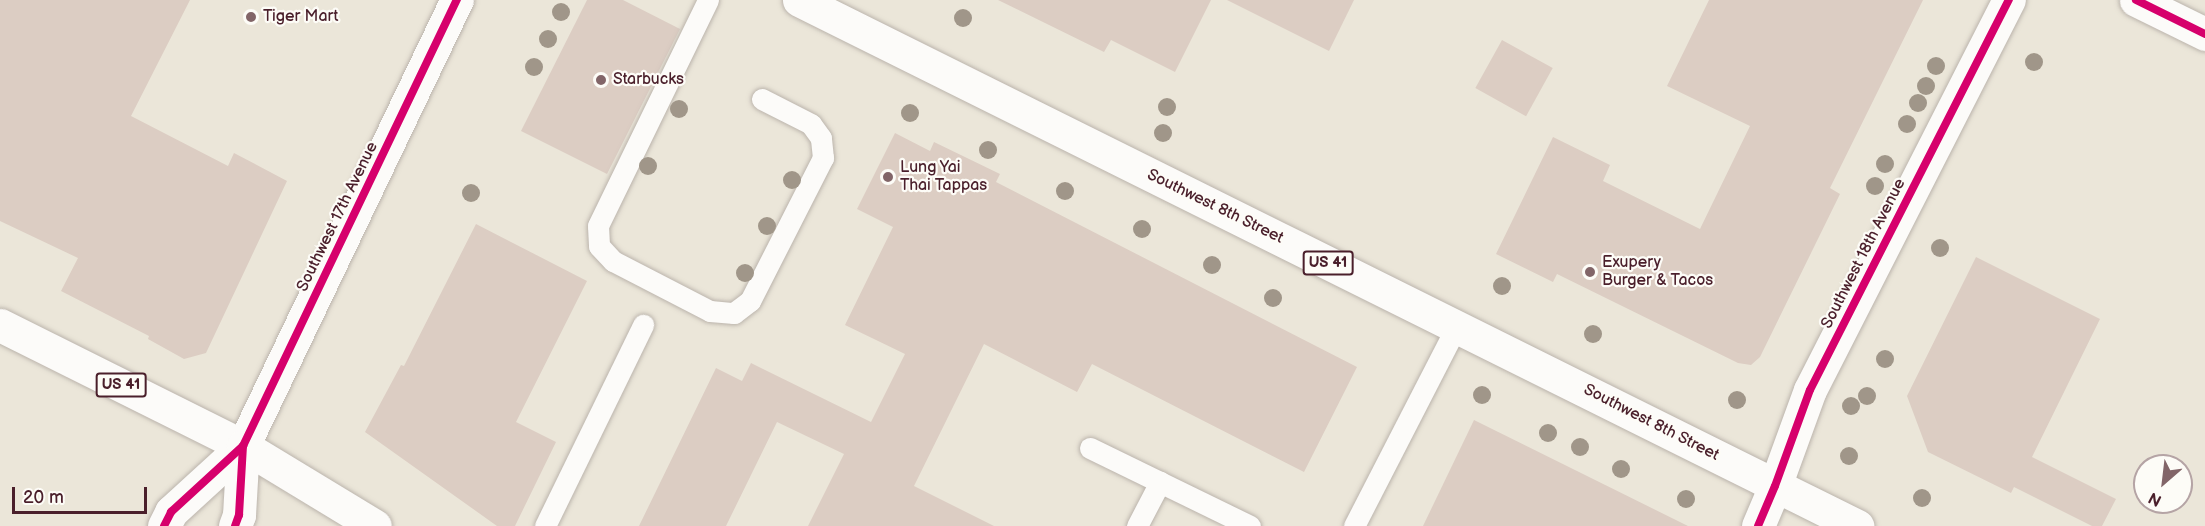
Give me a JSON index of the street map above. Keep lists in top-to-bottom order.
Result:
{
  "streets": {
    "main road": [
      "Southwest 8th Street",
      "Southwest 17th Avenue",
      "Southwest 18th Avenue",
      "US 41"
    ]
  },
  "crossings": [
    ["Southwest 8th Street", "Southwest 18th Avenue"],
    ["Southwest 17th Avenue", "US 41"]
  ],
  "places": [
    "Tiger Mart",
    "Starbucks",
    "Lung Yai Thai Tappas",
    "Exupery Burger & Tacos"
  ],
  "scale_bar": "20 m",
  "north": "bottom left"
}
